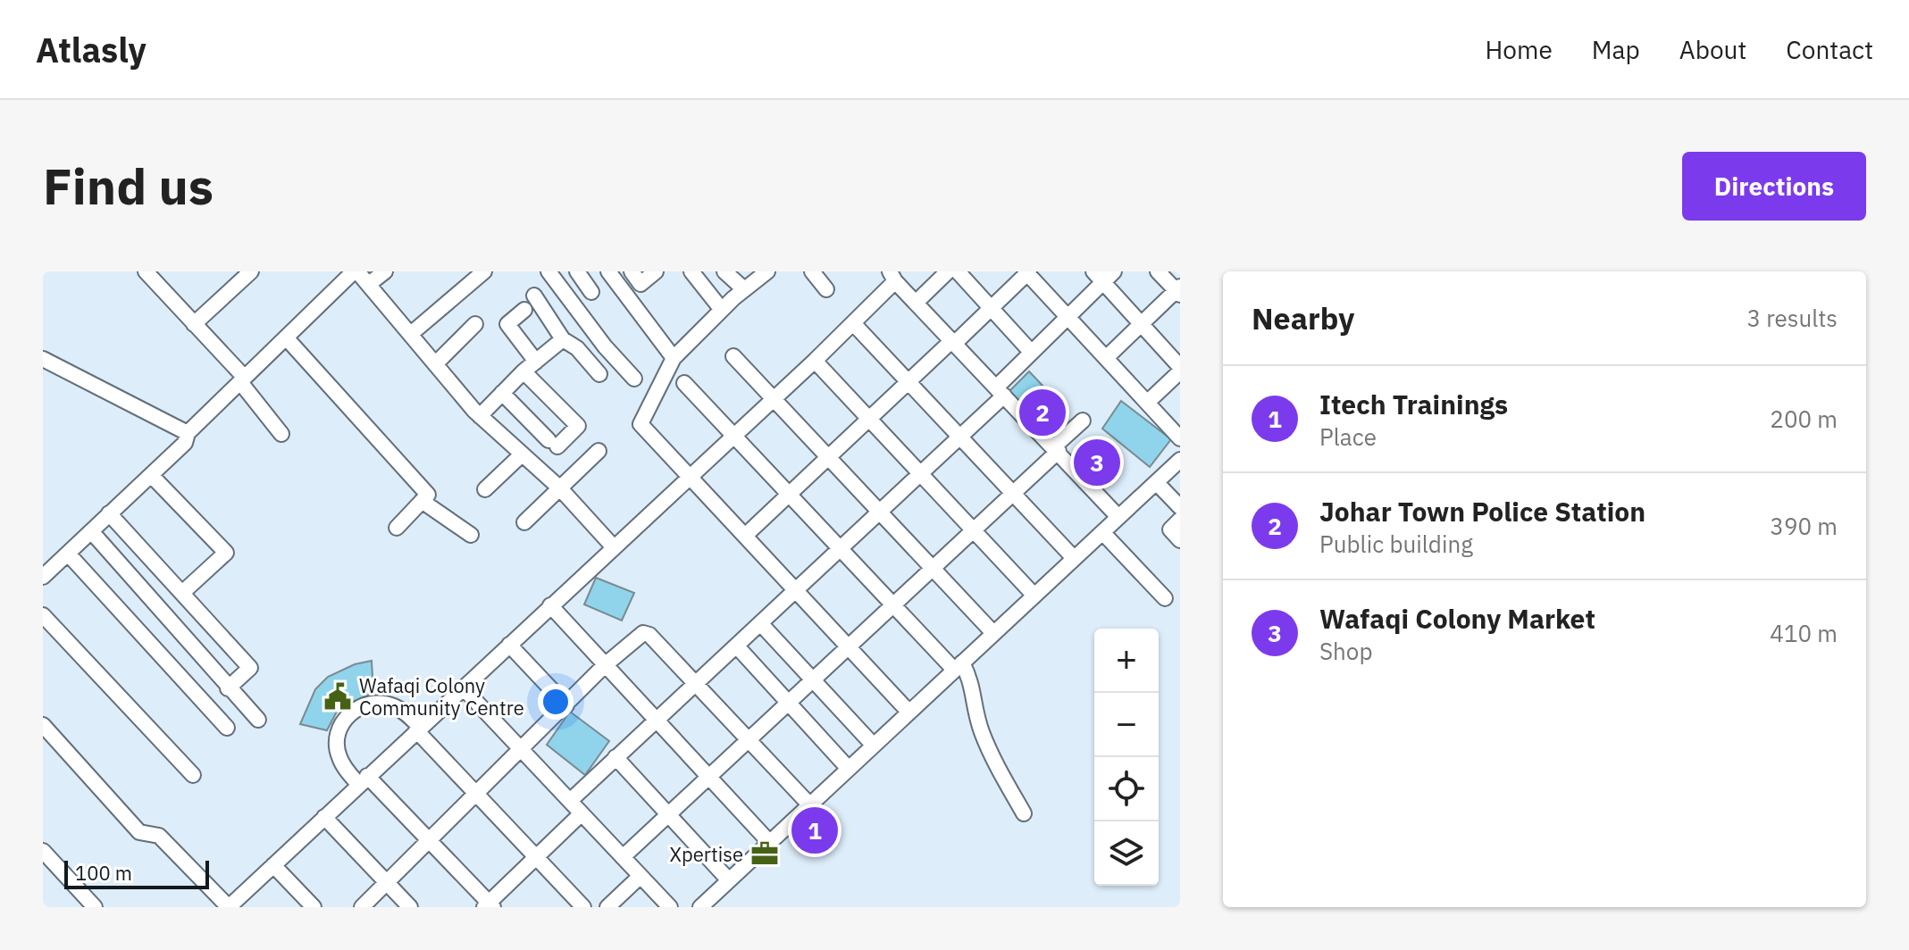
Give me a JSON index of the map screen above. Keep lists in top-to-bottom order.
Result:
{
  "places": {
    "public building": ["Wafaqi Colony Community Centre"],
    "office": ["Xpertise"]
  },
  "scale_bar": "100 m",
  "page": {
    "header": "Atlasly",
    "nav": [
      "Home",
      "Map",
      "About",
      "Contact"
    ],
    "buttons": "Directions",
    "title": "Find us",
    "heading": ["Nearby", "3 results"],
    "list": [
      {
        "mark": "1",
        "name": "Itech Trainings",
        "note": "Place",
        "value": "200 m"
      },
      {
        "mark": "2",
        "name": "Johar Town Police Station",
        "note": "Public building",
        "value": "390 m"
      },
      {
        "mark": "3",
        "name": "Wafaqi Colony Market",
        "note": "Shop",
        "value": "410 m"
      }
    ],
    "pins": ["2", "3", "1"],
    "map_buttons": ["+", "−"],
    "scale": "100 m"
  }
}
